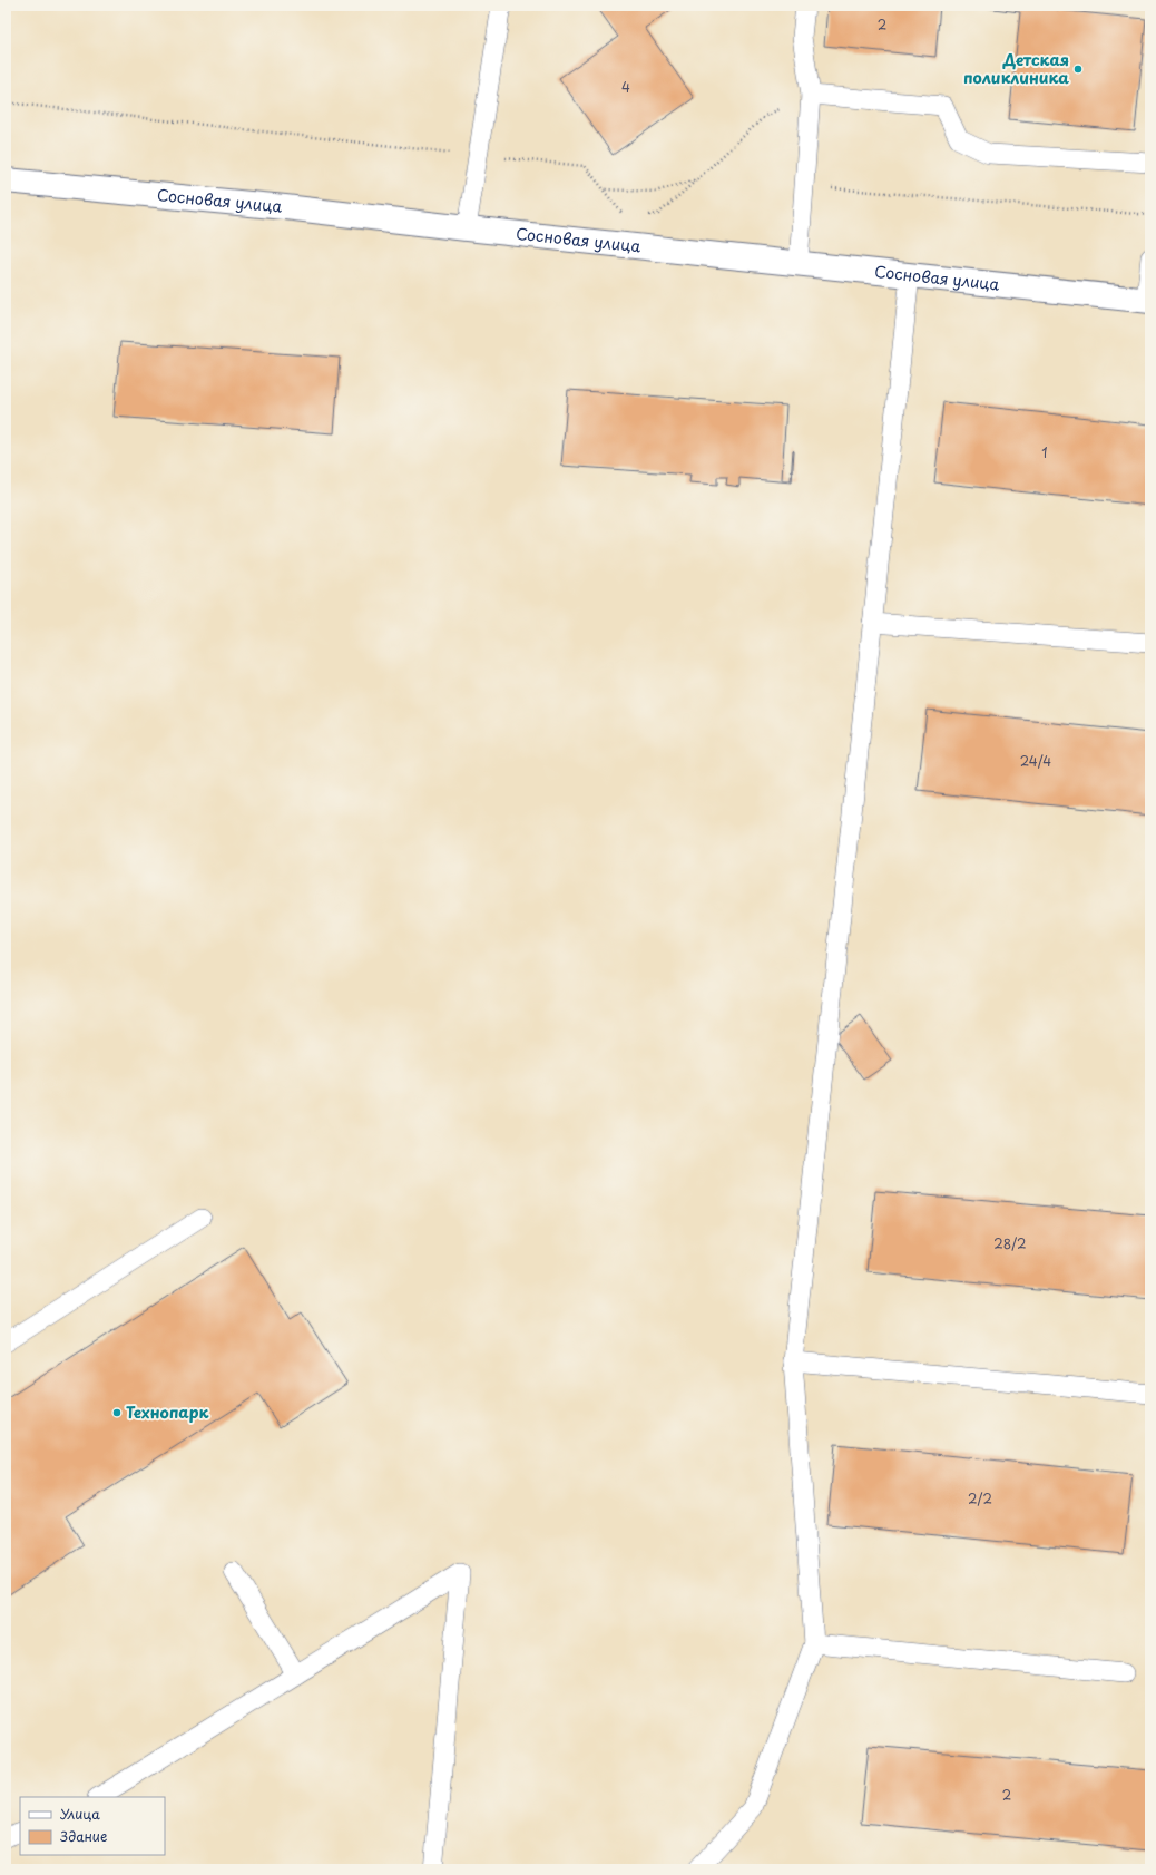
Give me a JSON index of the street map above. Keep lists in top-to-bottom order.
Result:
{
  "streets": {
    "street": ["Сосновая улица"]
  },
  "places": ["Детская поликлиника", "Технопарк"],
  "house_numbers": [
    "2",
    "4",
    "1",
    "24/4",
    "28/2",
    "2/2",
    "2"
  ],
  "legend": ["Улица", "Здание"]
}
